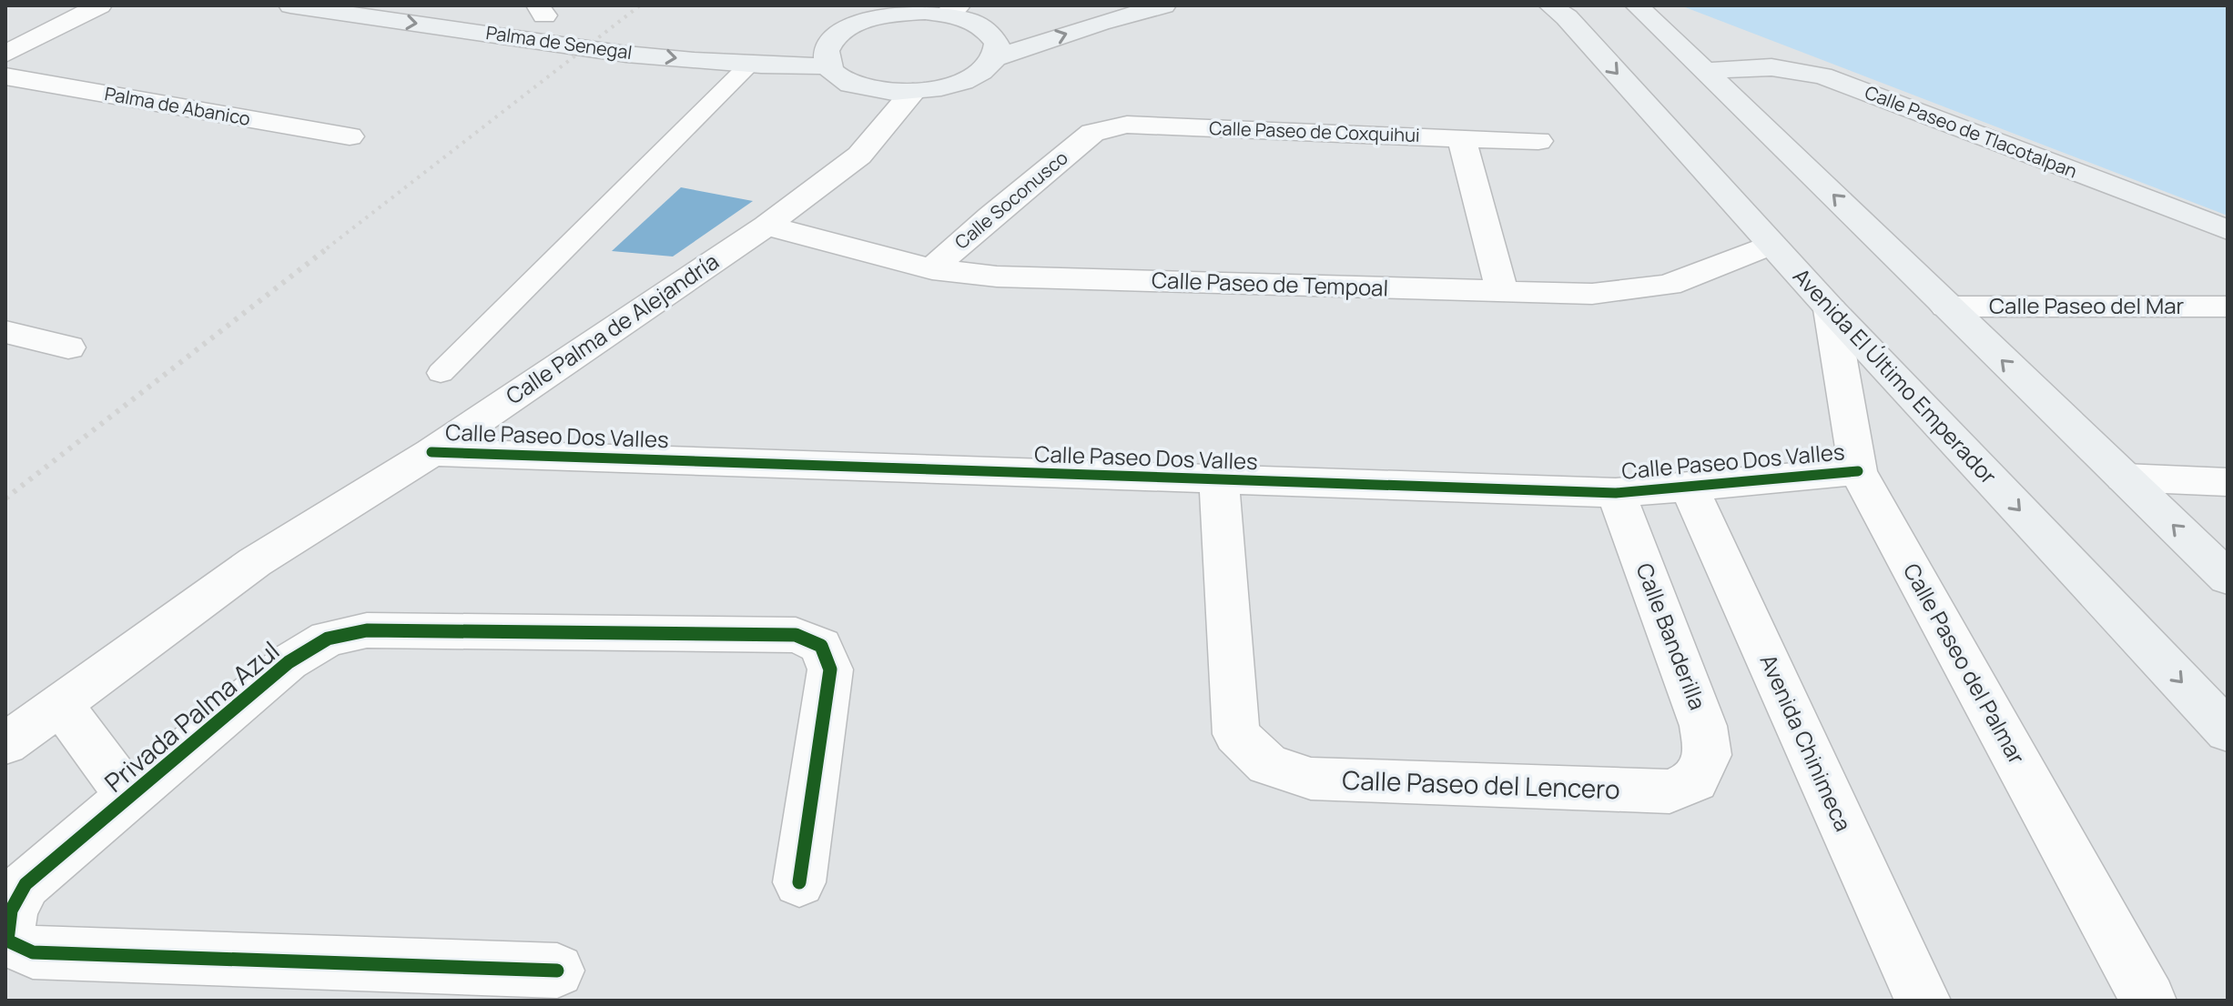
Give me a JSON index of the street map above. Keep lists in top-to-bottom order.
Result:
{
  "streets": {
    "street": [
      "Palma de Senegal",
      "Palma de Abanico",
      "Calle Paseo de Coxquihui",
      "Calle Paseo de Tlacotalpan",
      "Calle Soconusco",
      "Calle Paseo de Tempoal",
      "Calle Paseo del Mar",
      "Calle Palma de Alejandría",
      "Avenida El Último Emperador",
      "Calle Paseo Dos Valles",
      "Calle Banderilla",
      "Calle Paseo del Palmar",
      "Privada Palma Azul",
      "Avenida Chinimeca",
      "Calle Paseo del Lencero"
    ]
  },
  "crossings": [
    ["Calle Paseo de Coxquihui", "Calle Soconusco"],
    ["Calle Soconusco", "Calle Paseo de Tempoal"],
    ["Calle Paseo de Tempoal", "Calle Palma de Alejandría"],
    ["Calle Paseo de Tempoal", "Avenida El Último Emperador"],
    ["Calle Palma de Alejandría", "Calle Paseo Dos Valles"],
    ["Avenida El Último Emperador", "Calle Paseo del Palmar"],
    ["Calle Paseo Dos Valles", "Calle Banderilla"],
    ["Calle Paseo Dos Valles", "Calle Paseo del Palmar"],
    ["Calle Paseo Dos Valles", "Avenida Chinimeca"],
    ["Calle Paseo Dos Valles", "Calle Paseo del Lencero"],
    ["Calle Banderilla", "Calle Paseo del Lencero"]
  ],
  "one_way": ["Palma de Senegal"]
}
